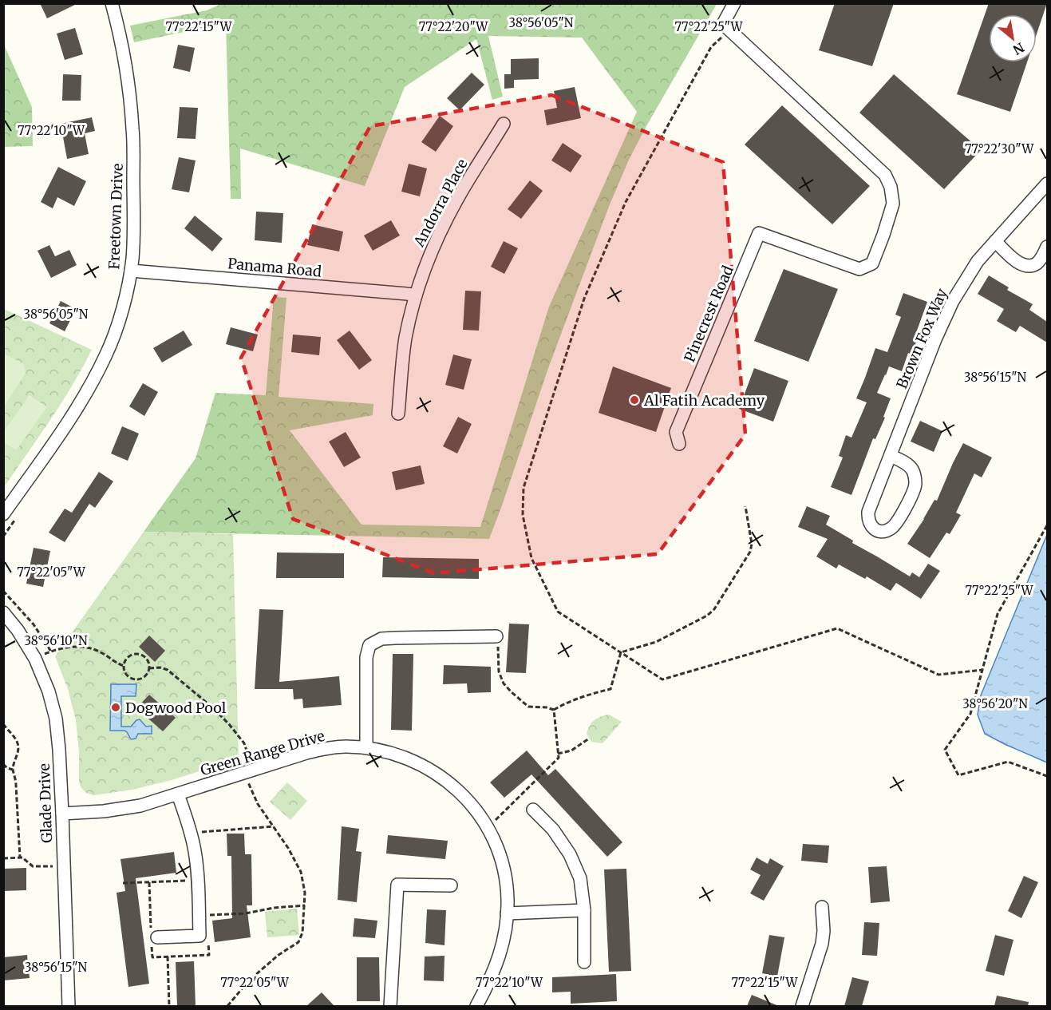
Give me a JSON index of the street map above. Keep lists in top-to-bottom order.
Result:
{
  "streets": {
    "street": [
      "Andorra Place",
      "Freetown Drive",
      "Panama Road",
      "Pinecrest Road",
      "Brown Fox Way",
      "Green Range Drive",
      "Glade Drive"
    ]
  },
  "crossings": [
    ["Andorra Place", "Panama Road"],
    ["Freetown Drive", "Panama Road"],
    ["Green Range Drive", "Glade Drive"]
  ],
  "places": ["Al Fatih Academy", "Dogwood Pool"],
  "north": "bottom right",
  "coordinates": [
    "38°56'05\"N",
    "77°22'15\"W",
    "77°22'20\"W",
    "77°22'25\"W",
    "77°22'10\"W",
    "77°22'30\"W",
    "38°56'15\"N",
    "77°22'05\"W",
    "38°56'10\"N",
    "38°56'20\"N"
  ]
}
